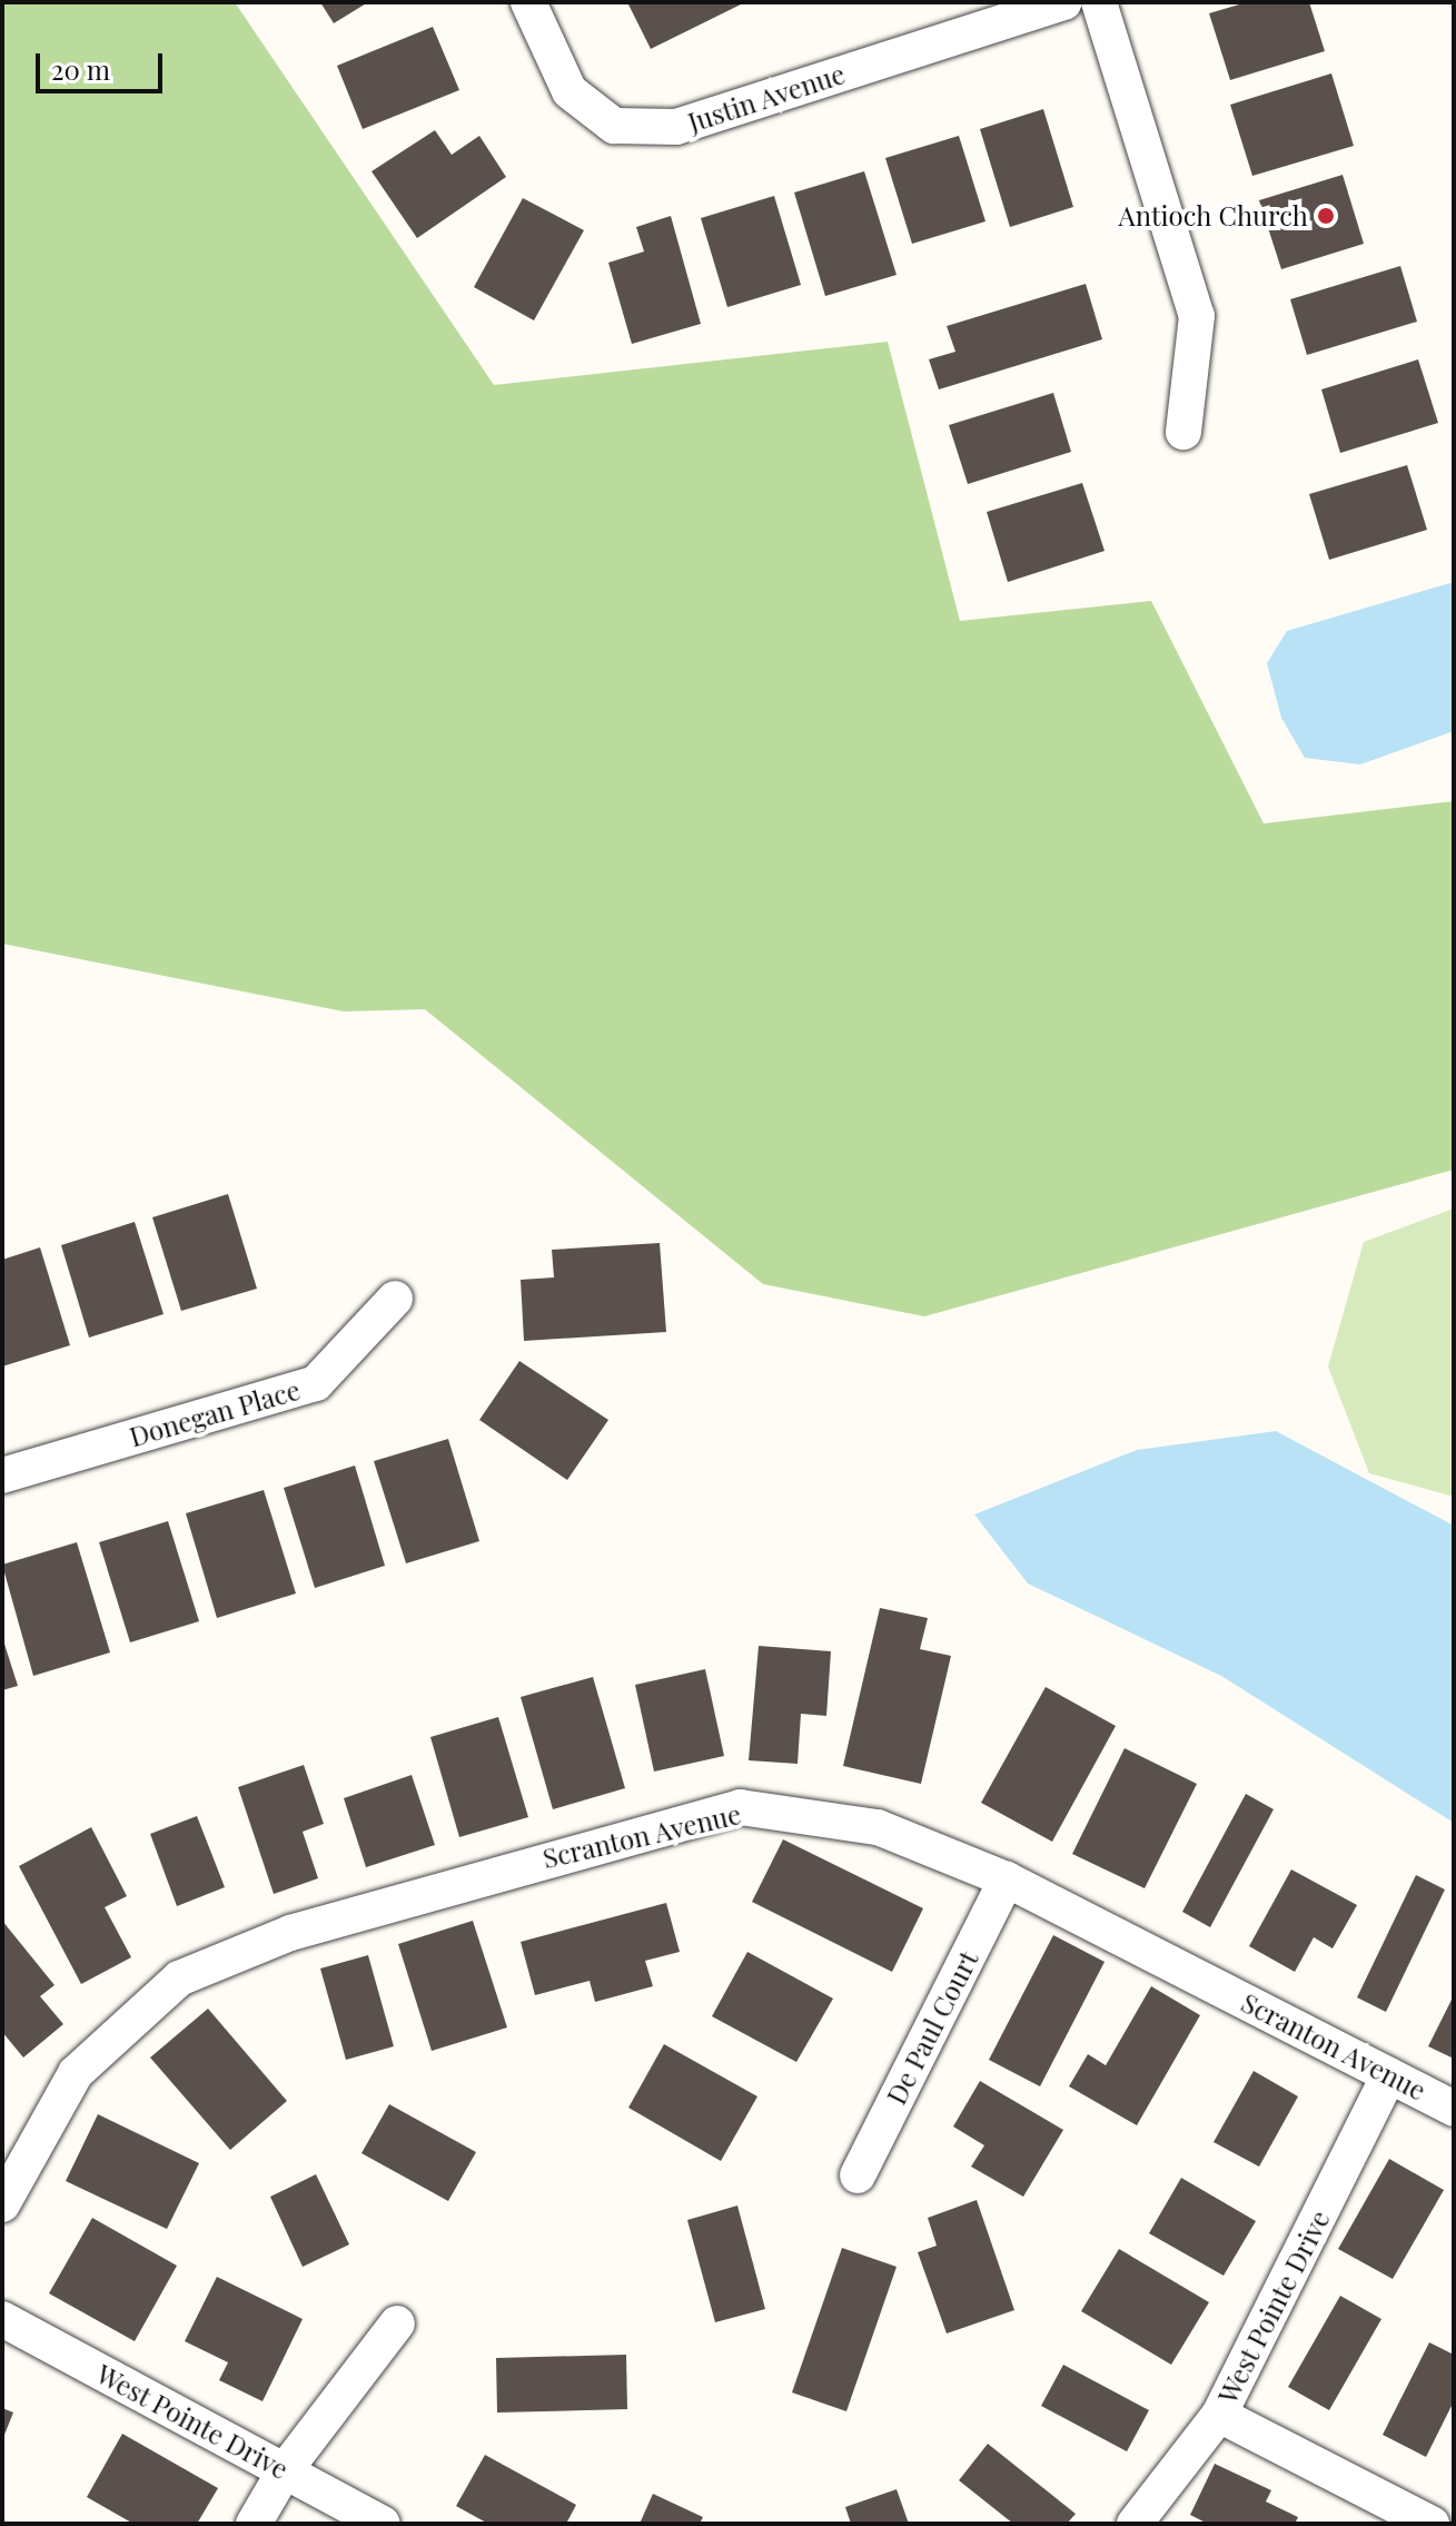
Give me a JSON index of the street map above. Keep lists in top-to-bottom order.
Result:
{
  "streets": {
    "street": [
      "Justin Avenue",
      "Donegan Place",
      "Scranton Avenue",
      "De Paul Court",
      "West Pointe Drive"
    ]
  },
  "crossings": [
    ["Scranton Avenue", "De Paul Court"],
    ["Scranton Avenue", "West Pointe Drive"]
  ],
  "places": ["Antioch Church"],
  "scale_bar": "20 m"
}
